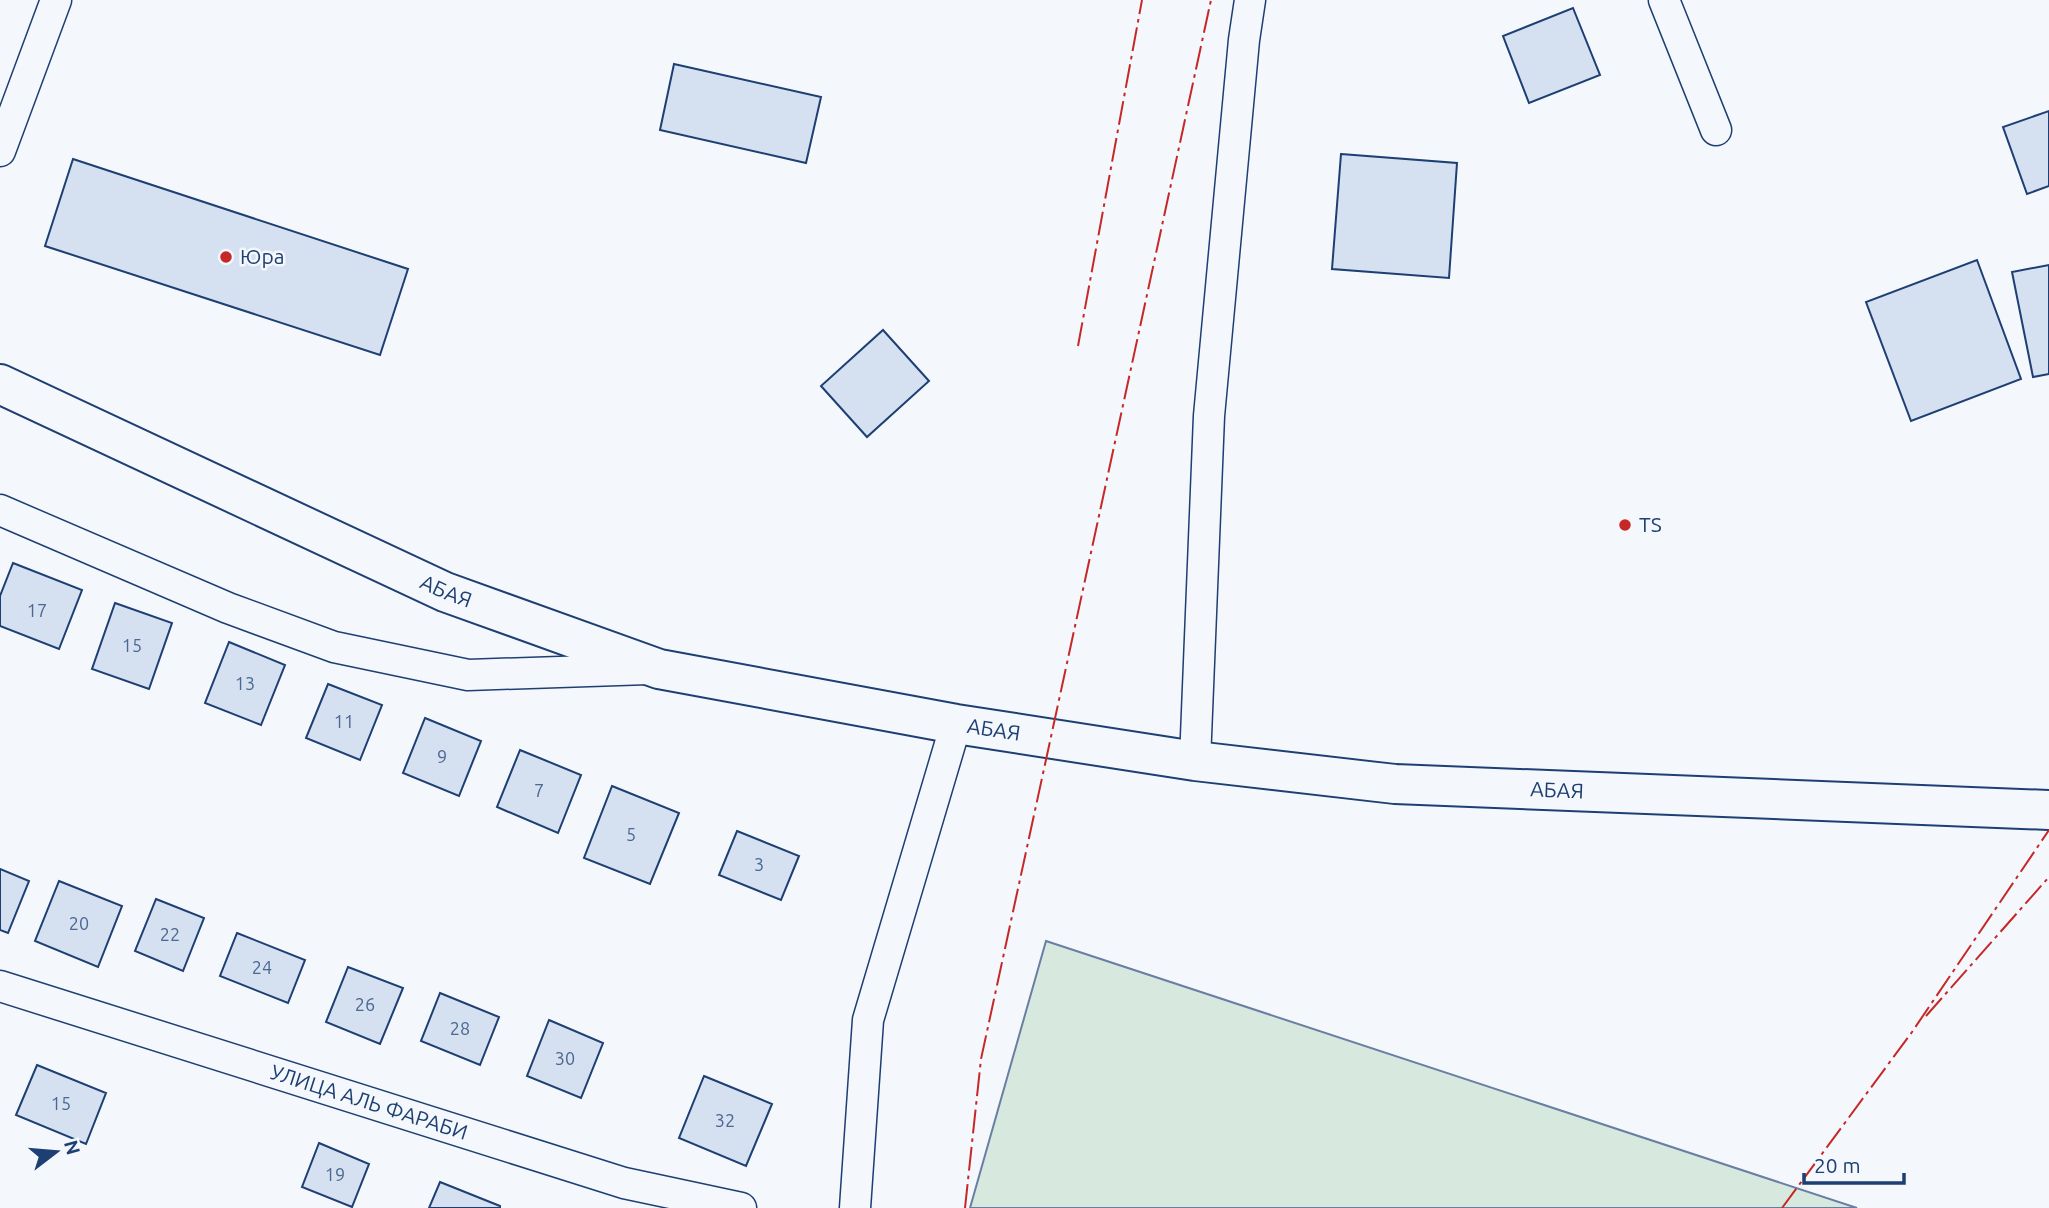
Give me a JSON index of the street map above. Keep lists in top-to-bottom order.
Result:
{
  "streets": {
    "street": ["АБАЯ", "УЛИЦА АЛЬ ФАРАБИ"]
  },
  "places": ["Юра", "TS"],
  "house_numbers": [
    "17",
    "15",
    "13",
    "11",
    "9",
    "7",
    "5",
    "3",
    "20",
    "22",
    "24",
    "26",
    "28",
    "30",
    "15",
    "32",
    "19"
  ],
  "scale_bar": "20 m",
  "north": "right"
}
